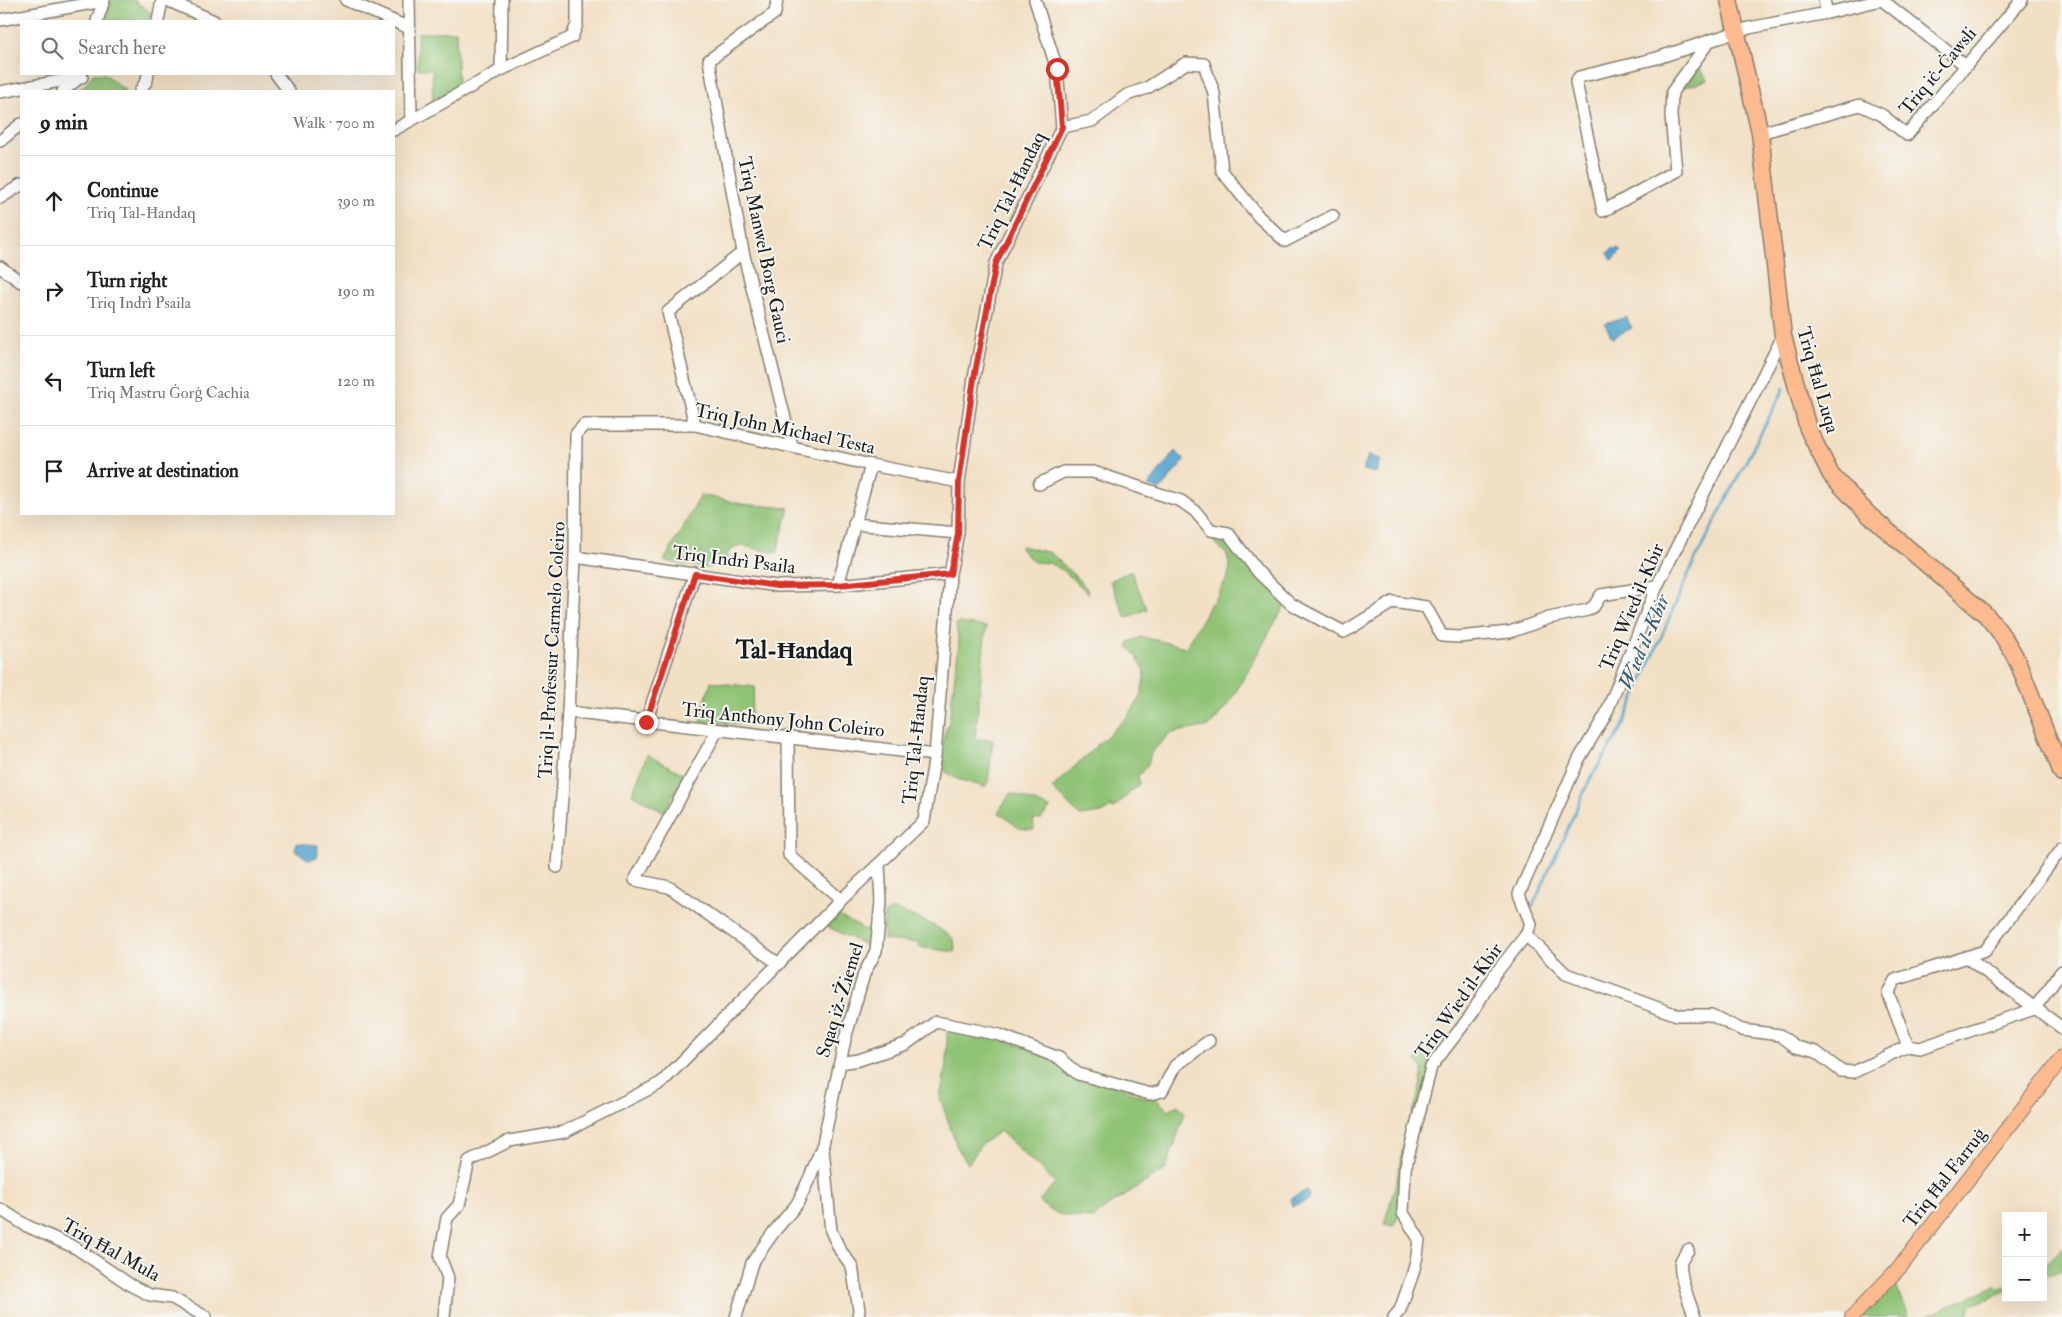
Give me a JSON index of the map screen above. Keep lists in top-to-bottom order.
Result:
{
  "streets": {
    "highway": ["Triq Ħal Luqa"],
    "main road": ["Triq Ħal Farruġ"],
    "street": [
      "Triq iċ-Ċawsli",
      "Triq Tal-Ħandaq",
      "Triq Manwel Borg Gauci",
      "Triq John Michael Testa",
      "Triq Indrì Psaila",
      "Triq Wied il-Kbir",
      "Triq il-Professur Carmelo Coleiro",
      "Triq Anthony John Coleiro",
      "Sqaq iż-Żiemel",
      "Triq Ħal Mula"
    ]
  },
  "crossings": [
    ["Triq iċ-Ċawsli", "Triq Ħal Luqa"],
    ["Triq Tal-Ħandaq", "Triq John Michael Testa"],
    ["Triq Tal-Ħandaq", "Triq Indrì Psaila"],
    ["Triq Tal-Ħandaq", "Triq Anthony John Coleiro"],
    ["Triq Tal-Ħandaq", "Sqaq iż-Żiemel"],
    ["Triq Manwel Borg Gauci", "Triq John Michael Testa"],
    ["Triq Ħal Luqa", "Triq Wied il-Kbir"],
    ["Triq John Michael Testa", "Triq il-Professur Carmelo Coleiro"],
    ["Triq Indrì Psaila", "Triq il-Professur Carmelo Coleiro"],
    ["Triq il-Professur Carmelo Coleiro", "Triq Anthony John Coleiro"]
  ],
  "districts": ["Tal-Ħandaq"],
  "water": ["Wied il-Kbir"],
  "page": {
    "search": "Search here",
    "heading": ["9 min", "Walk · 700 m"],
    "list": [
      ["Continue", "Triq Tal-Ħandaq", "390 m"],
      ["Turn right", "Triq Indrì Psaila", "190 m"],
      ["Turn left", "Triq Mastru Ġorġ Cachia", "120 m"],
      "Arrive at destination"
    ],
    "map_buttons": ["+", "−"]
  }
}
